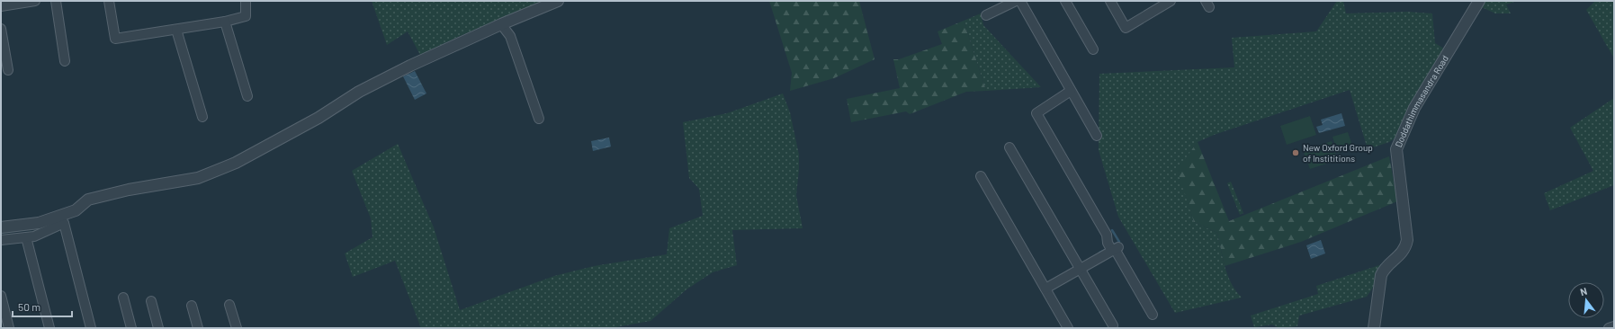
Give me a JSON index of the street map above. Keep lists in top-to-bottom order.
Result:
{
  "streets": {
    "street": ["Doddathimmasandra Road"]
  },
  "places": ["New Oxford Group of Instititions"],
  "scale_bar": "50 m",
  "north": "top"
}
